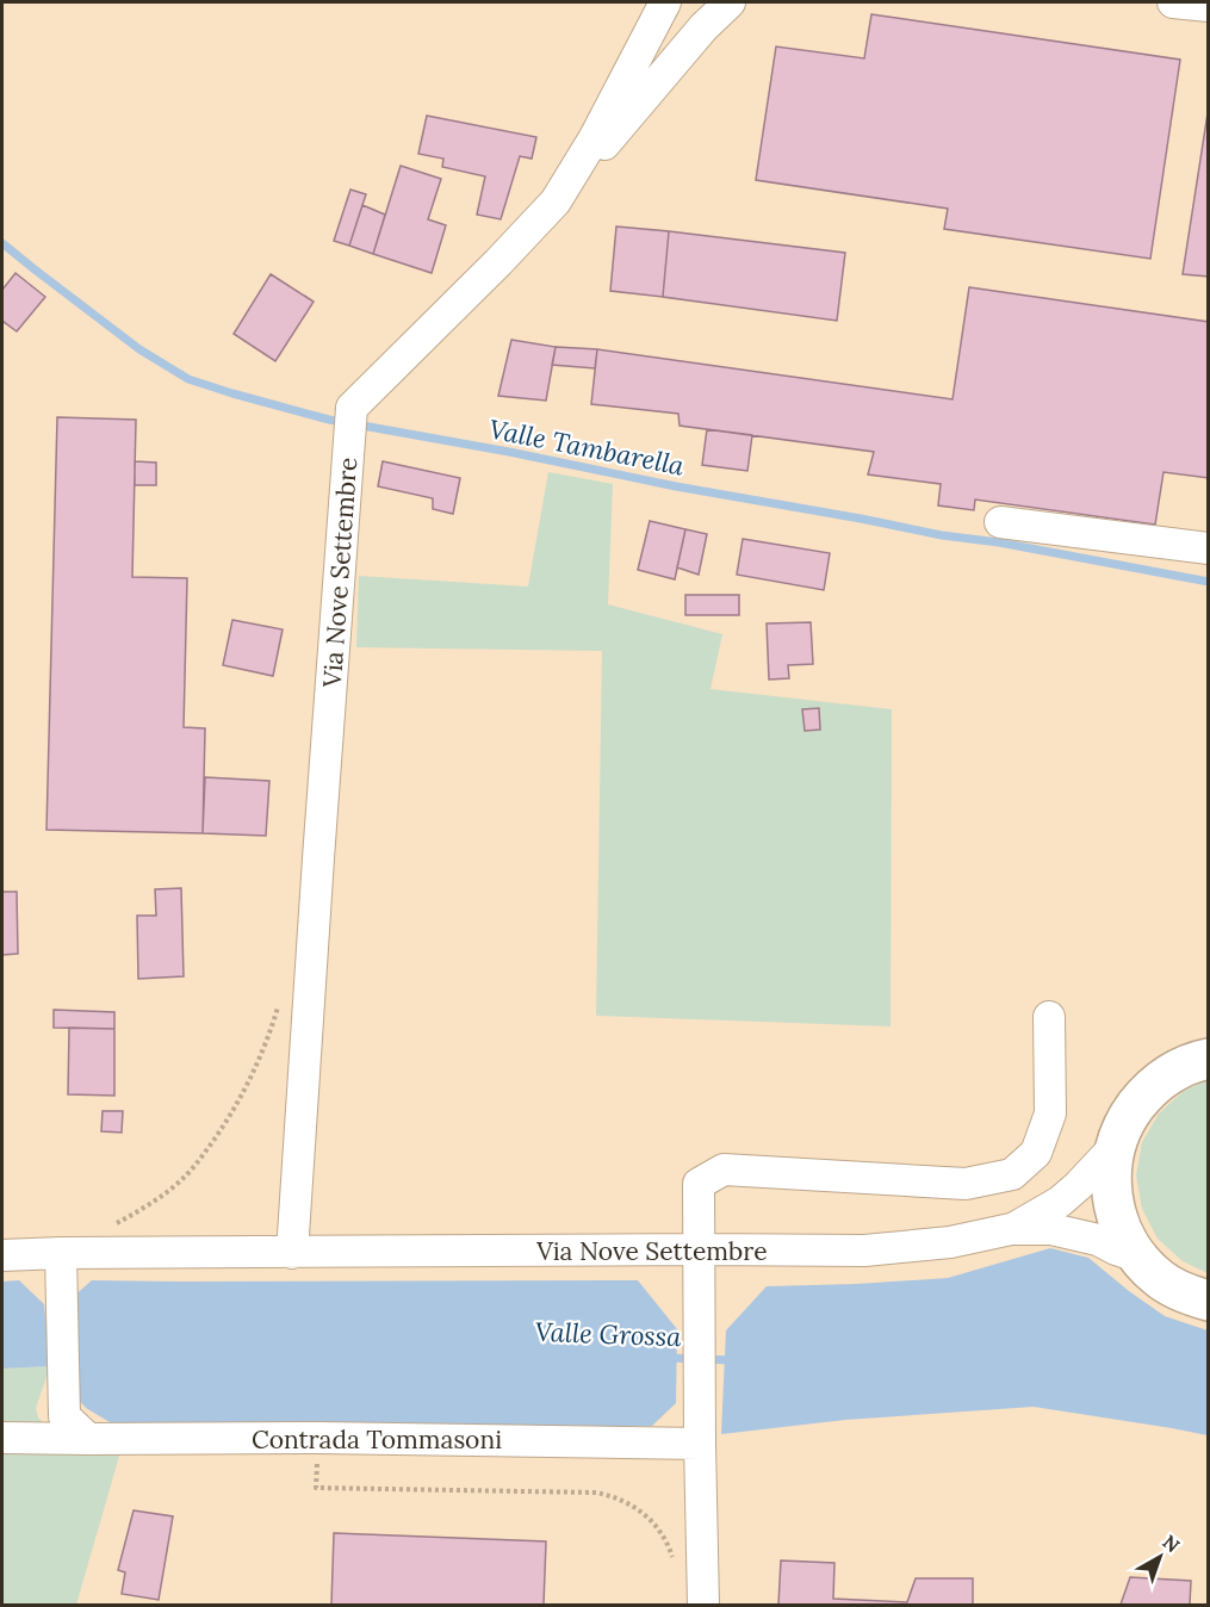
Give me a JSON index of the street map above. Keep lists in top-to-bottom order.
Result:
{
  "streets": {
    "street": ["Via Nove Settembre", "Contrada Tommasoni"]
  },
  "water": ["Valle Tambarella", "Valle Grossa"],
  "north": "top right"
}
